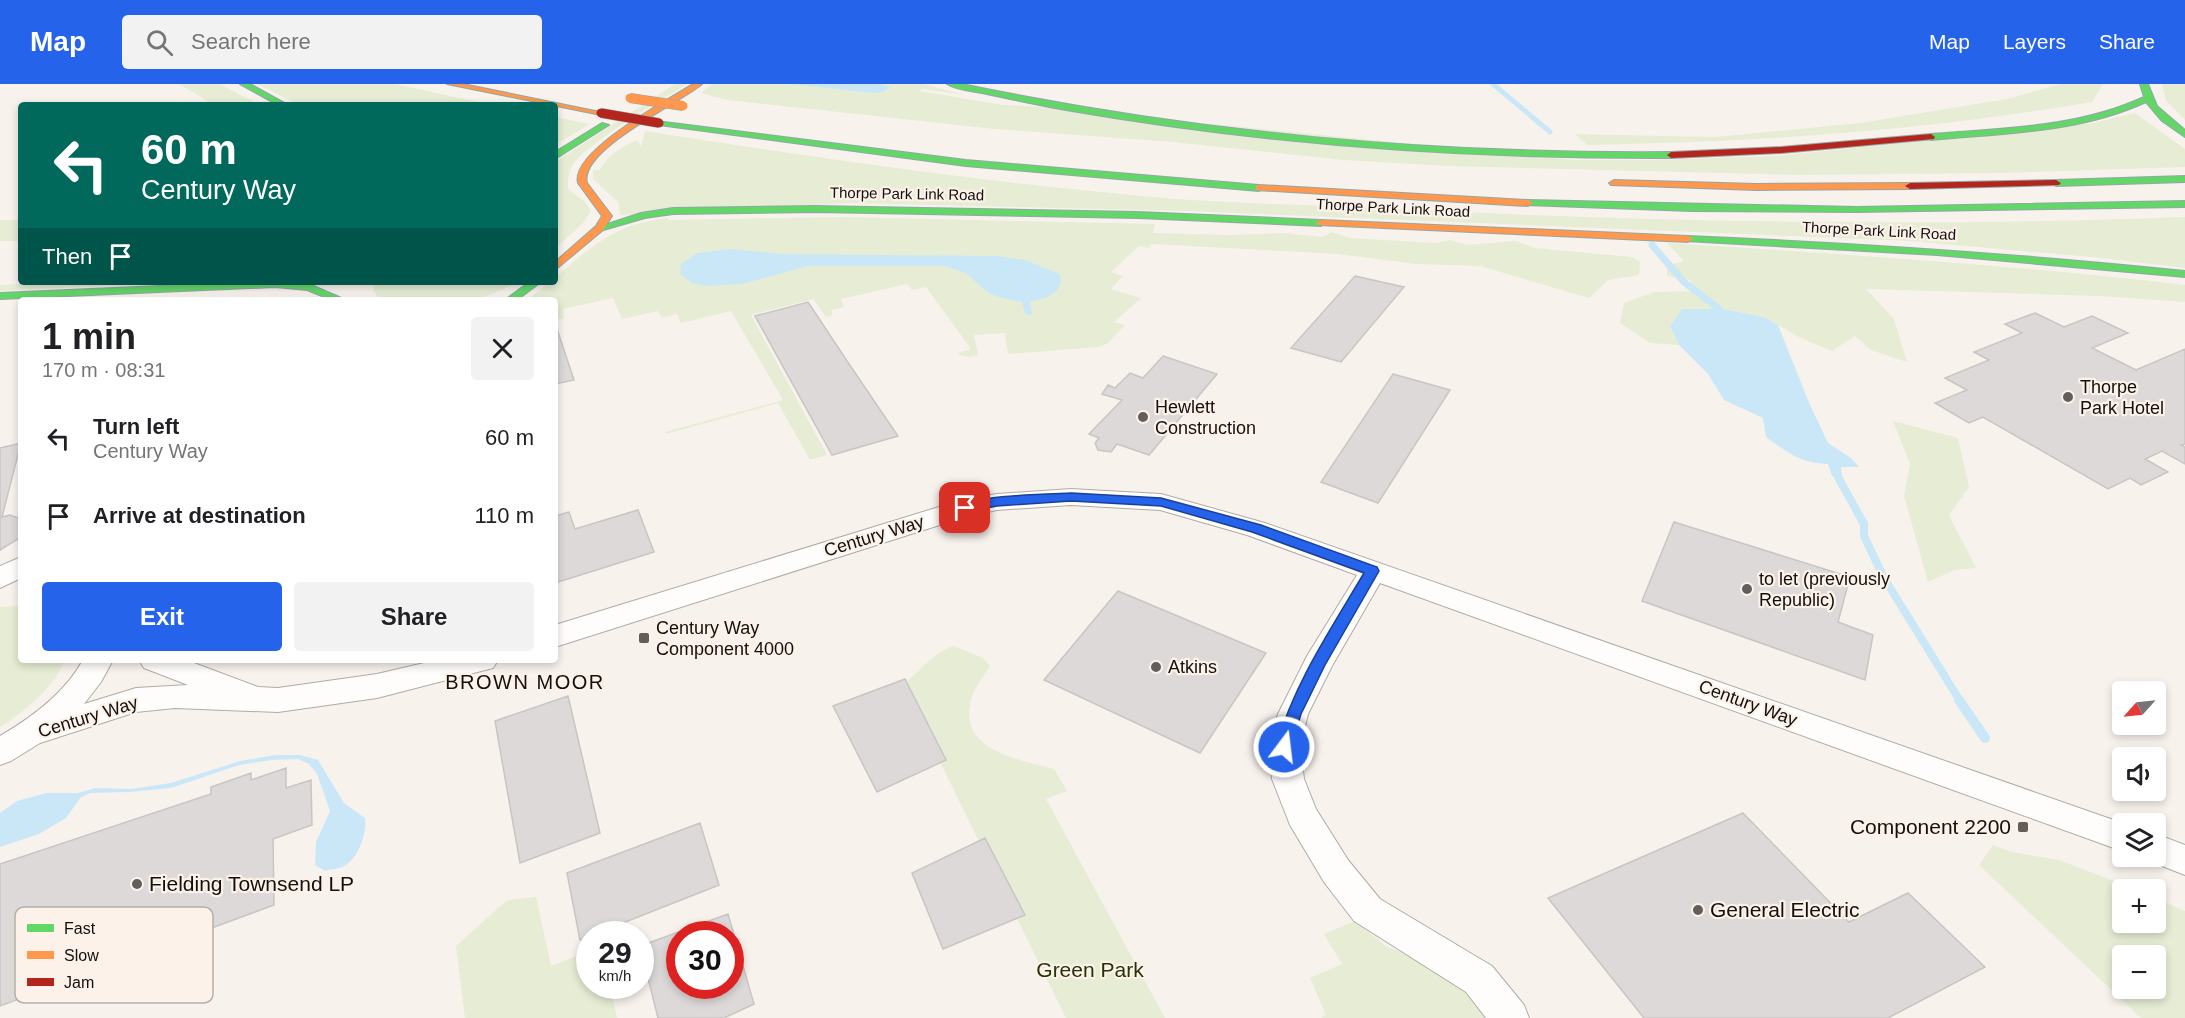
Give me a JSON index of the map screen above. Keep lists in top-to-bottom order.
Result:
{
  "streets": {
    "highway": ["Thorpe Park Link Road"],
    "street": ["Century Way"]
  },
  "districts": ["BROWN MOOR"],
  "parks": ["Green Park"],
  "places": {
    "other": [
      "Thorpe Park Hotel",
      "Hewlett Construction",
      "to let (previously Republic)",
      "Atkins",
      "Fielding Townsend LP",
      "General Electric"
    ],
    "transit": ["Century Way Component 4000", "Component 2200"]
  },
  "legend": ["Fast", "Slow", "Jam"],
  "north": "bottom left",
  "page": {
    "header": "Map",
    "search": "Search here",
    "nav": ["Map", "Layers", "Share"],
    "turn": ["60 m", "Century Way"],
    "then": "Then",
    "heading": ["1 min", "170 m · 08:31"],
    "list": [
      {
        "name": "Turn left",
        "note": "Century Way",
        "value": "60 m"
      },
      {
        "name": "Arrive at destination",
        "value": "110 m"
      }
    ],
    "buttons": ["Exit", "Share"],
    "map_buttons": ["+", "−"],
    "speed": "29 km/h",
    "limit": "30"
  }
}
